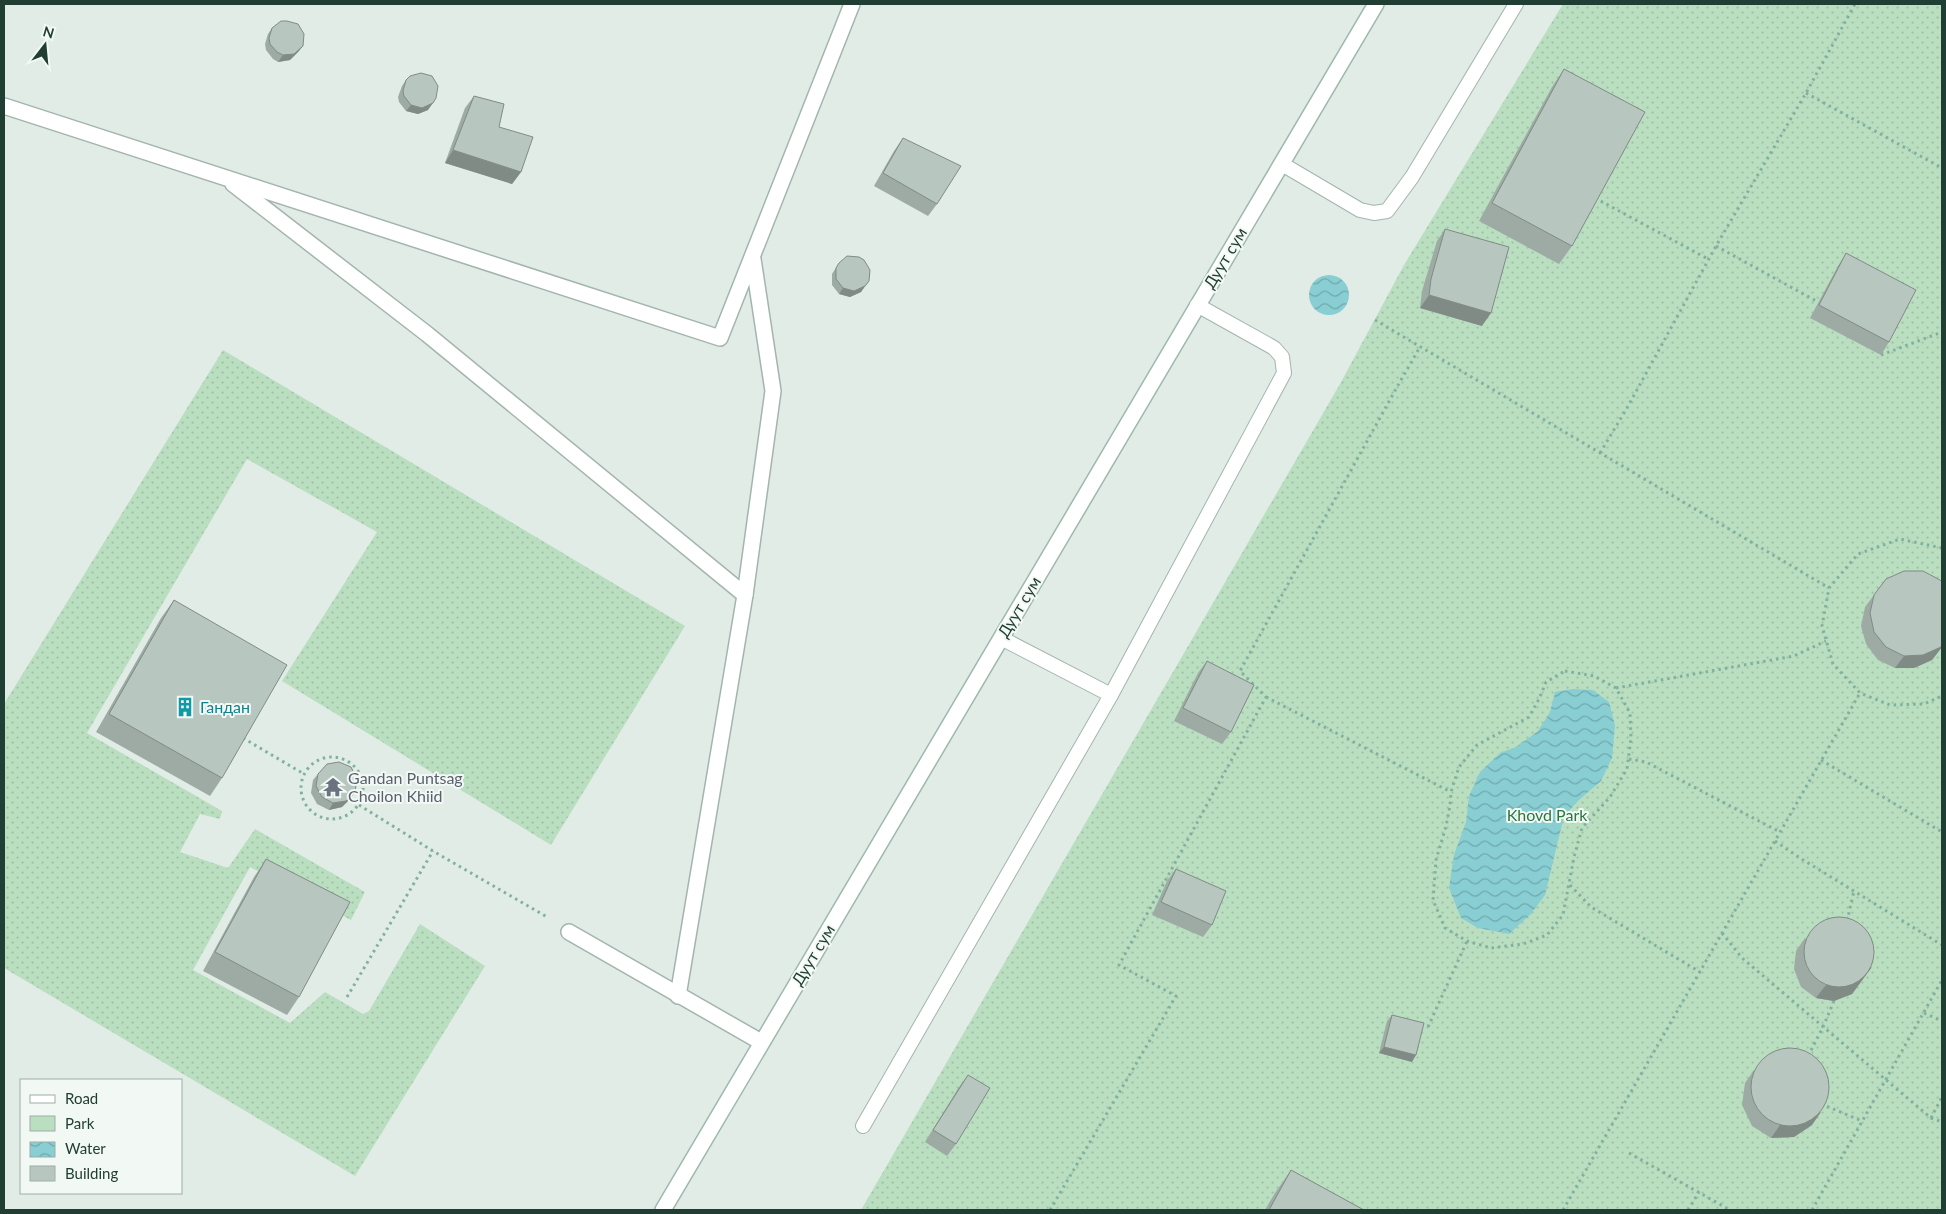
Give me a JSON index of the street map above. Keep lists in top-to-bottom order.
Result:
{
  "streets": {
    "street": ["Дуут сум"]
  },
  "parks": ["Khovd Park"],
  "places": {
    "building": ["Гандан"],
    "temple": ["Gandan Puntsag Choilon Khiid"]
  },
  "legend": [
    "Road",
    "Park",
    "Water",
    "Building"
  ],
  "north": "top"
}
